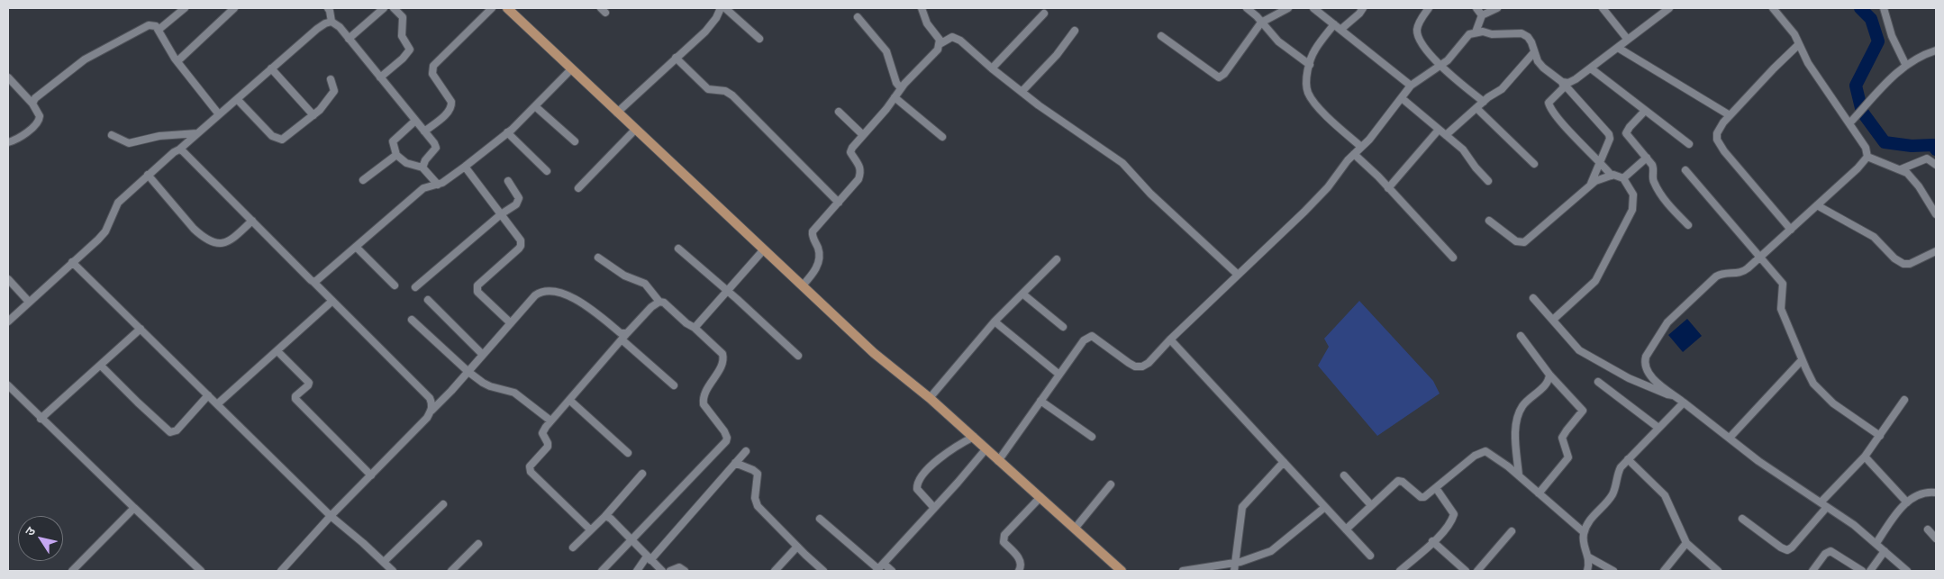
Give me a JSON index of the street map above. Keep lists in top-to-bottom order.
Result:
{
  "north": "top left"
}
